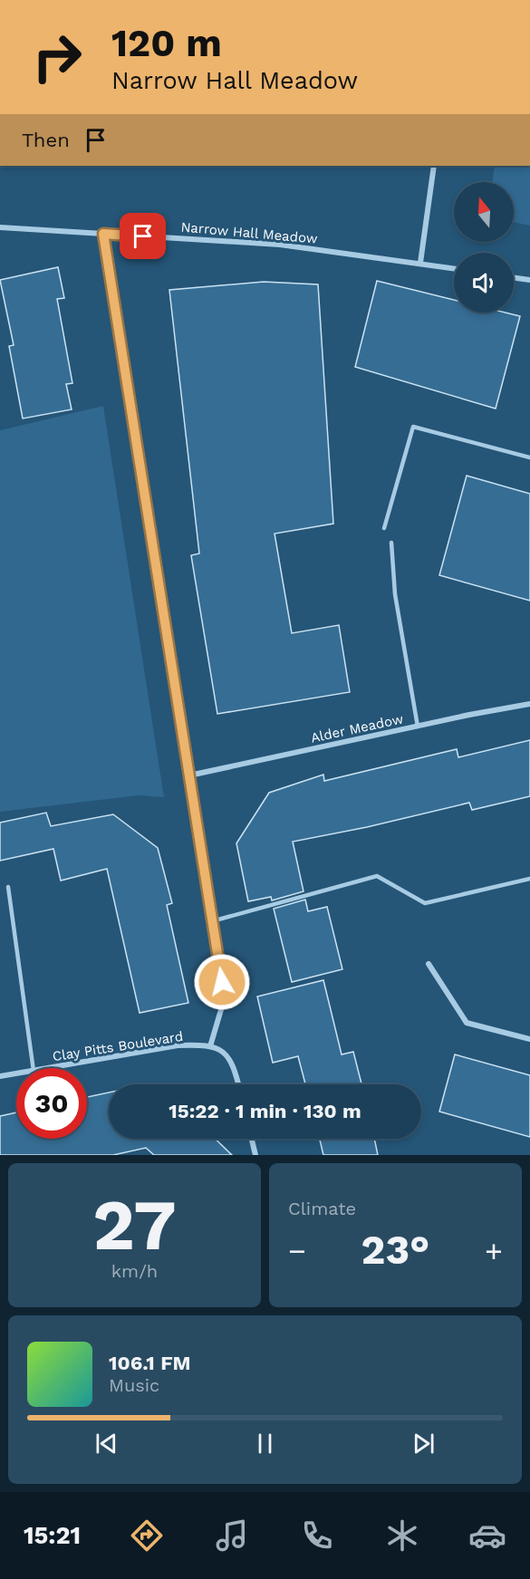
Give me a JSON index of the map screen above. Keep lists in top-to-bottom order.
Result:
{
  "streets": {
    "street": ["Narrow Hall Meadow", "Alder Meadow", "Clay Pitts Boulevard"]
  },
  "north": "top",
  "page": {
    "turn": ["120 m", "Narrow Hall Meadow"],
    "then": "Then",
    "limit": "30",
    "trip": "15:22 · 1 min · 130 m",
    "tile": [
      ["27", "km/h"],
      "Climate"
    ],
    "heat": ["−", "23°", "+"],
    "song": ["106.1 FM", "Music"],
    "tabs": "15:21"
  }
}
